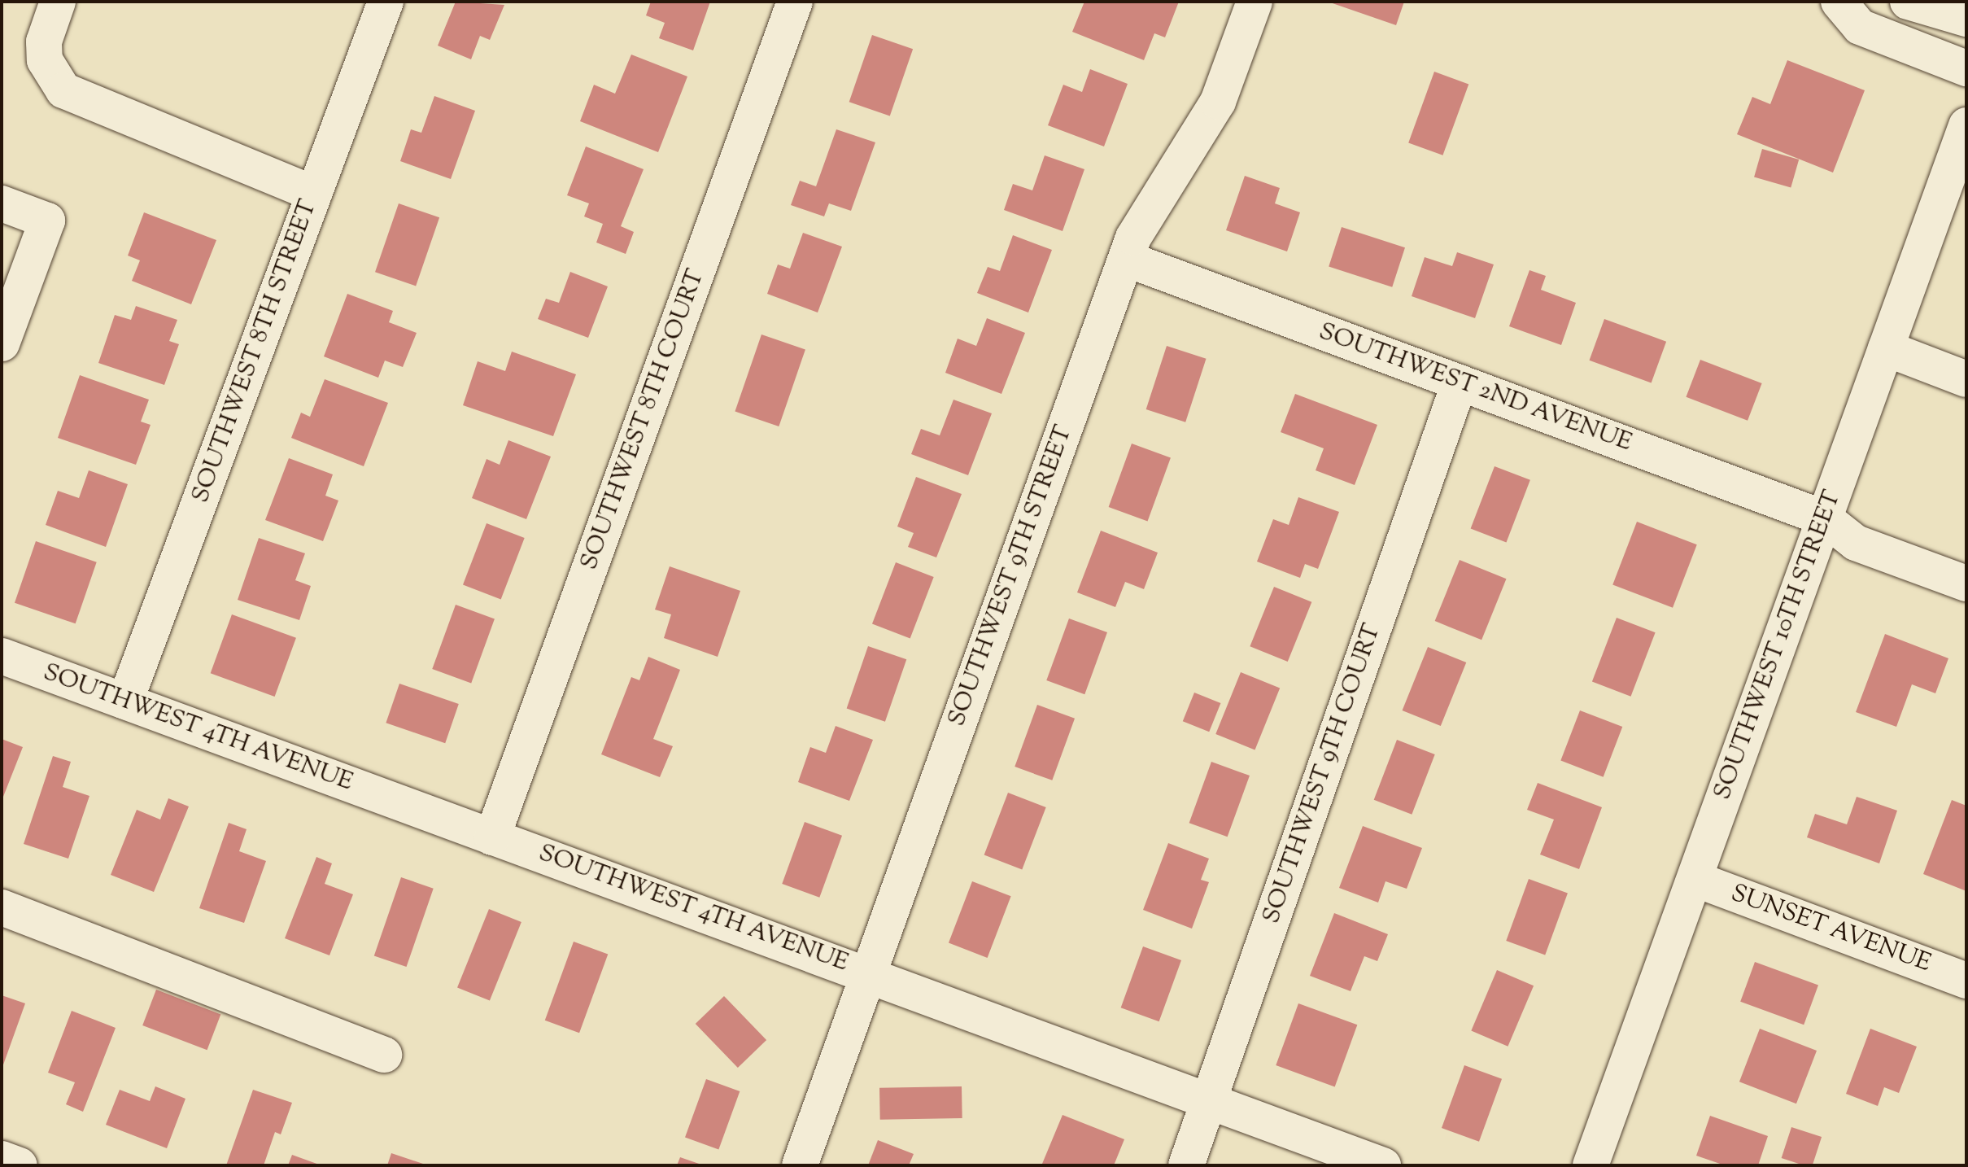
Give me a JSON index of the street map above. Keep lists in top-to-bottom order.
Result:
{
  "streets": {
    "street": [
      "SOUTHWEST 8TH STREET",
      "SOUTHWEST 2ND AVENUE",
      "SOUTHWEST 8TH COURT",
      "SOUTHWEST 9TH STREET",
      "SOUTHWEST 10TH STREET",
      "SOUTHWEST 4TH AVENUE",
      "SOUTHWEST 9TH COURT",
      "SUNSET AVENUE"
    ]
  },
  "crossings": [
    ["SOUTHWEST 8TH STREET", "SOUTHWEST 4TH AVENUE"],
    ["SOUTHWEST 2ND AVENUE", "SOUTHWEST 9TH STREET"],
    ["SOUTHWEST 2ND AVENUE", "SOUTHWEST 10TH STREET"],
    ["SOUTHWEST 2ND AVENUE", "SOUTHWEST 9TH COURT"],
    ["SOUTHWEST 8TH COURT", "SOUTHWEST 4TH AVENUE"],
    ["SOUTHWEST 9TH STREET", "SOUTHWEST 4TH AVENUE"],
    ["SOUTHWEST 10TH STREET", "SUNSET AVENUE"],
    ["SOUTHWEST 4TH AVENUE", "SOUTHWEST 9TH COURT"]
  ]
}
